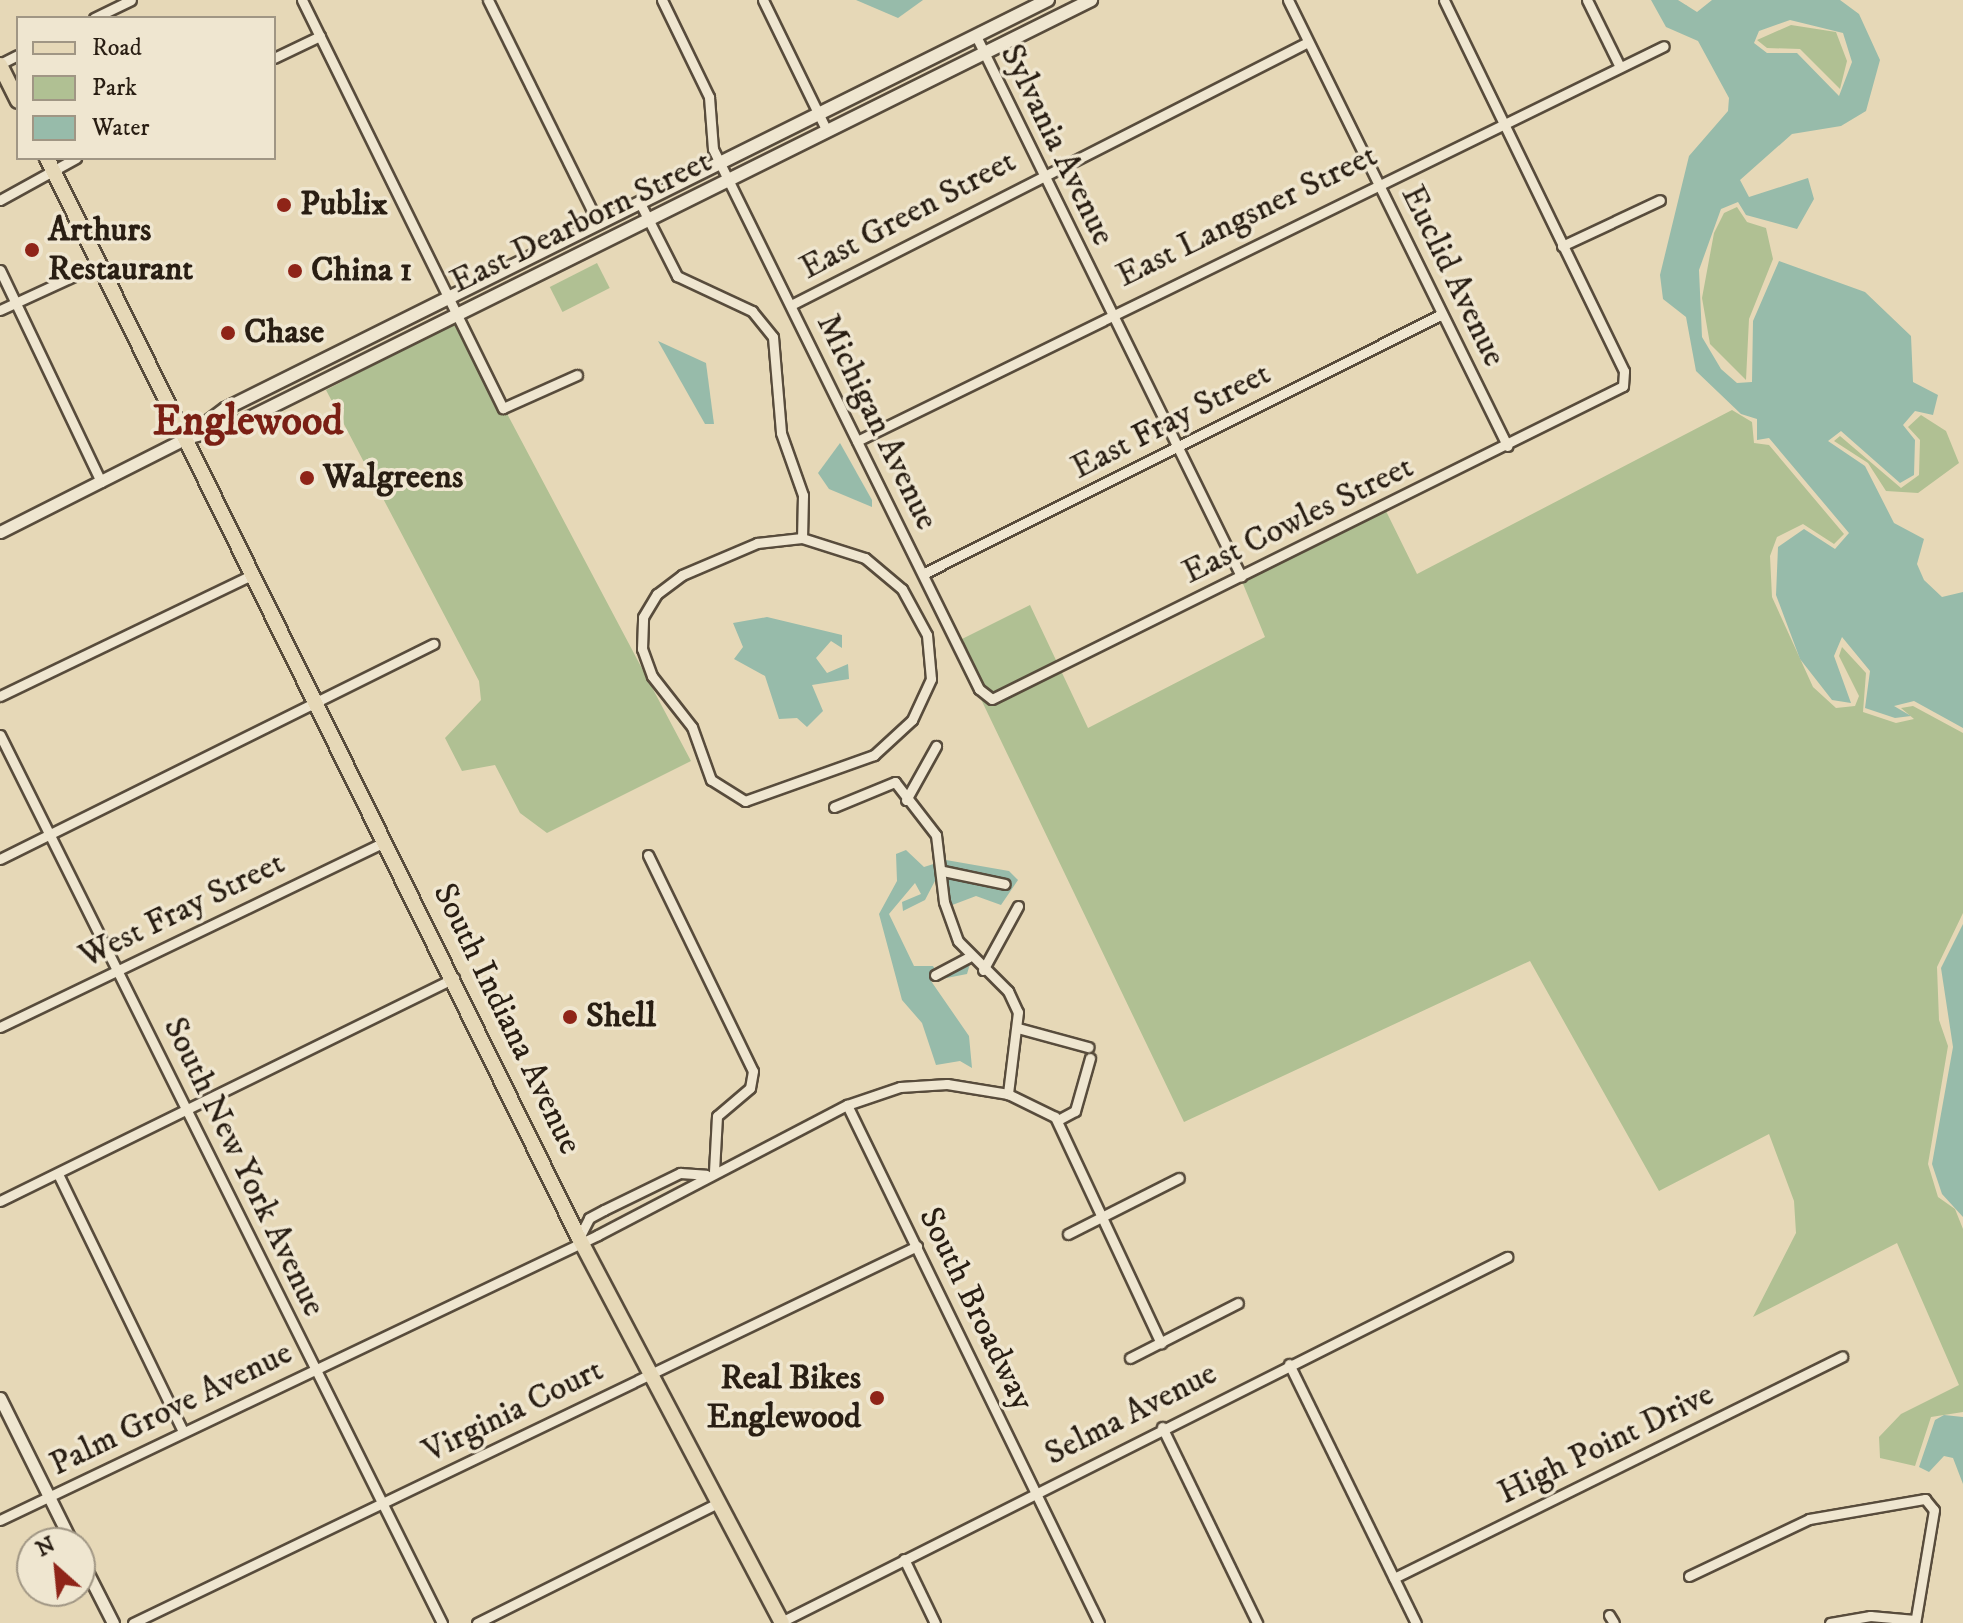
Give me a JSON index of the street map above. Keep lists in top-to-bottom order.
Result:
{
  "streets": {
    "main road": ["East Dearborn Street", "South Indiana Avenue"],
    "street": [
      "Sylvania Avenue",
      "East Green Street",
      "East Langsner Street",
      "Euclid Avenue",
      "East Fray Street",
      "Michigan Avenue",
      "East Cowles Street",
      "West Fray Street",
      "South New York Avenue",
      "South Broadway",
      "Palm Grove Avenue",
      "Virginia Court",
      "Selma Avenue",
      "High Point Drive"
    ]
  },
  "crossings": [
    ["Sylvania Avenue", "East Green Street"],
    ["Sylvania Avenue", "East Langsner Street"],
    ["Sylvania Avenue", "East Dearborn Street"],
    ["Sylvania Avenue", "East Fray Street"],
    ["Sylvania Avenue", "East Cowles Street"],
    ["East Green Street", "Euclid Avenue"],
    ["East Green Street", "Michigan Avenue"],
    ["East Langsner Street", "Euclid Avenue"],
    ["East Langsner Street", "Michigan Avenue"],
    ["East Dearborn Street", "Michigan Avenue"],
    ["East Dearborn Street", "South Indiana Avenue"],
    ["Euclid Avenue", "East Fray Street"],
    ["Euclid Avenue", "East Cowles Street"],
    ["East Fray Street", "Michigan Avenue"],
    ["Michigan Avenue", "East Cowles Street"],
    ["West Fray Street", "South Indiana Avenue"],
    ["West Fray Street", "South New York Avenue"],
    ["South Indiana Avenue", "Palm Grove Avenue"],
    ["South Indiana Avenue", "Virginia Court"],
    ["South Indiana Avenue", "Selma Avenue"],
    ["South New York Avenue", "Palm Grove Avenue"],
    ["South New York Avenue", "Virginia Court"],
    ["South Broadway", "Virginia Court"],
    ["South Broadway", "Selma Avenue"]
  ],
  "districts": ["Englewood"],
  "places": [
    "Publix",
    "Arthurs Restaurant",
    "China 1",
    "Chase",
    "Walgreens",
    "Shell",
    "Real Bikes Englewood"
  ],
  "legend": ["Road", "Park", "Water"],
  "north": "top left"
}
